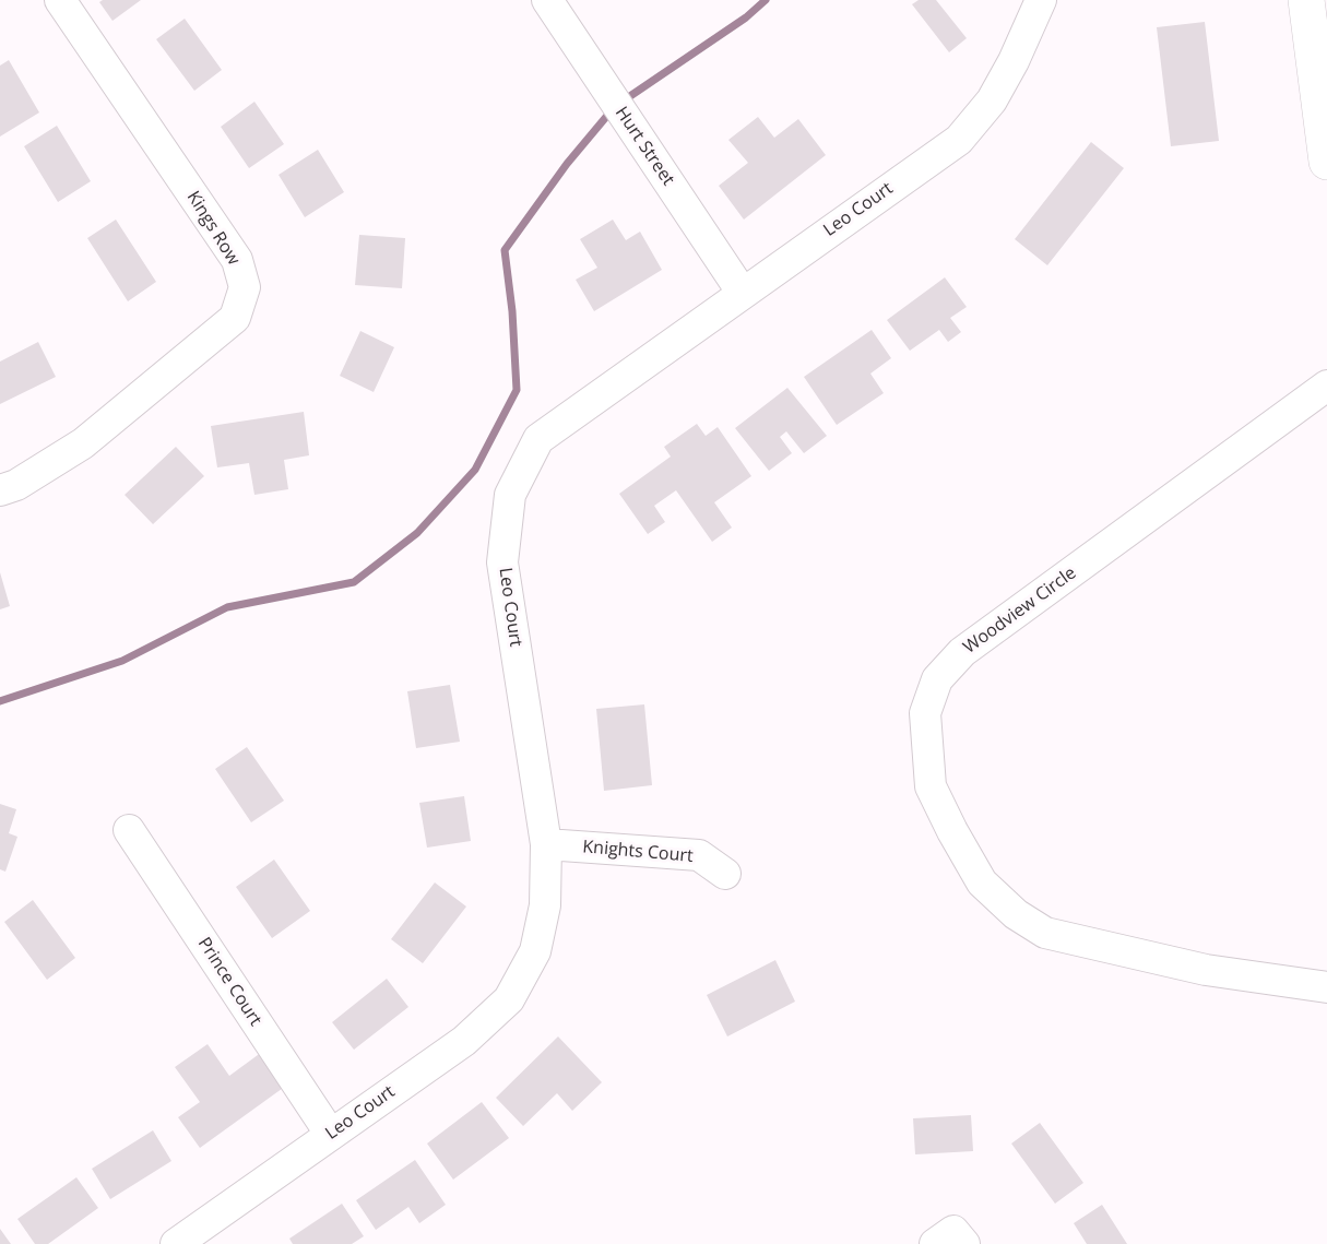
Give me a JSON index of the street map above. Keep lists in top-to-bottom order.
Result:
{
  "streets": {
    "street": [
      "Hurt Street",
      "Leo Court",
      "Kings Row",
      "Woodview Circle",
      "Knights Court",
      "Prince Court"
    ]
  },
  "crossings": [
    ["Hurt Street", "Leo Court"],
    ["Leo Court", "Knights Court"],
    ["Leo Court", "Prince Court"]
  ]
}
